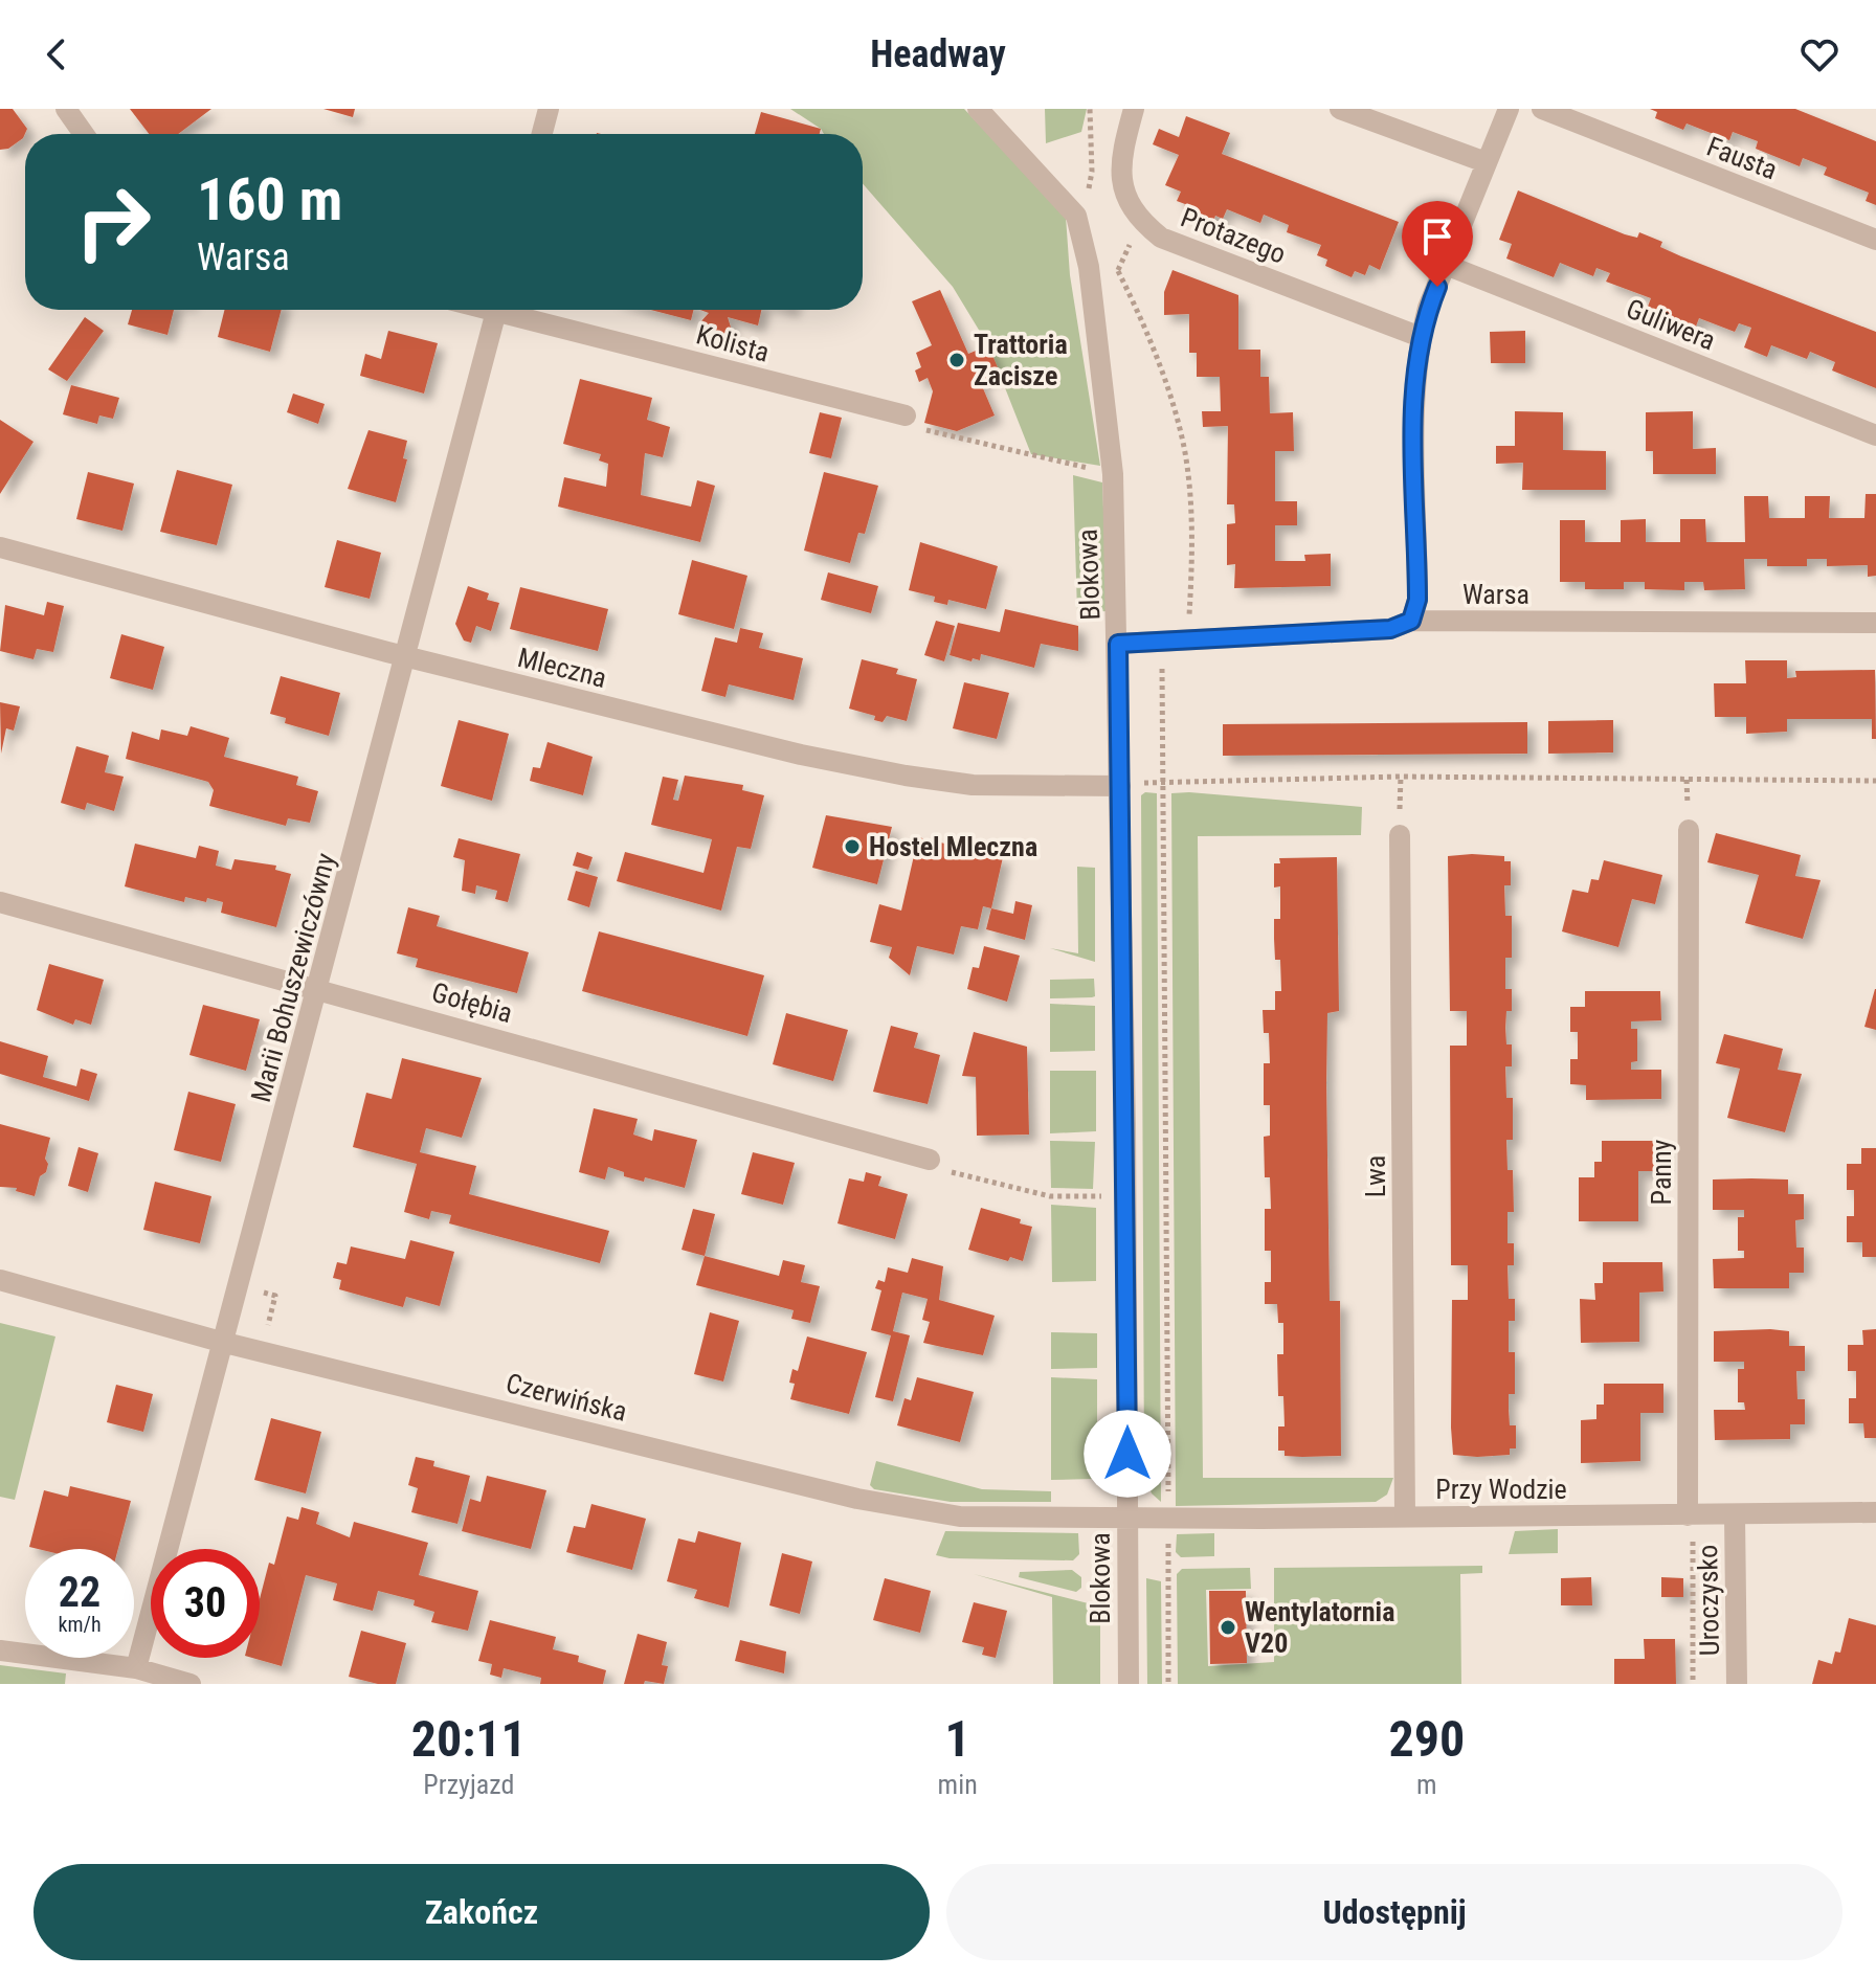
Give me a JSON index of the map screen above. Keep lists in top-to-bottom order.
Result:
{
  "streets": {
    "street": [
      "Fausta",
      "Protazego",
      "Guliwera",
      "Kolista",
      "Blokowa",
      "Warsa",
      "Mleczna",
      "Marii Bohuszewiczówny",
      "Gołębia",
      "Panny",
      "Lwa",
      "Czerwińska",
      "Przy Wodzie",
      "Uroczysko"
    ]
  },
  "crossings": [
    ["Blokowa", "Warsa"],
    ["Blokowa", "Mleczna"],
    ["Blokowa", "Czerwińska"],
    ["Blokowa", "Przy Wodzie"],
    ["Mleczna", "Marii Bohuszewiczówny"],
    ["Marii Bohuszewiczówny", "Gołębia"],
    ["Marii Bohuszewiczówny", "Czerwińska"],
    ["Panny", "Przy Wodzie"],
    ["Lwa", "Przy Wodzie"],
    ["Czerwińska", "Przy Wodzie"],
    ["Przy Wodzie", "Uroczysko"]
  ],
  "places": ["Trattoria Zacisze", "Hostel Mleczna", "Wentylatornia V20"],
  "page": {
    "header": "Headway",
    "turn": ["160 m", "Warsa"],
    "speed": "22 km/h",
    "limit": "30",
    "eta": [
      "20:11",
      "Przyjazd",
      "1",
      "min",
      "290",
      "m"
    ],
    "buttons": ["Zakończ", "Udostępnij"]
  }
}
